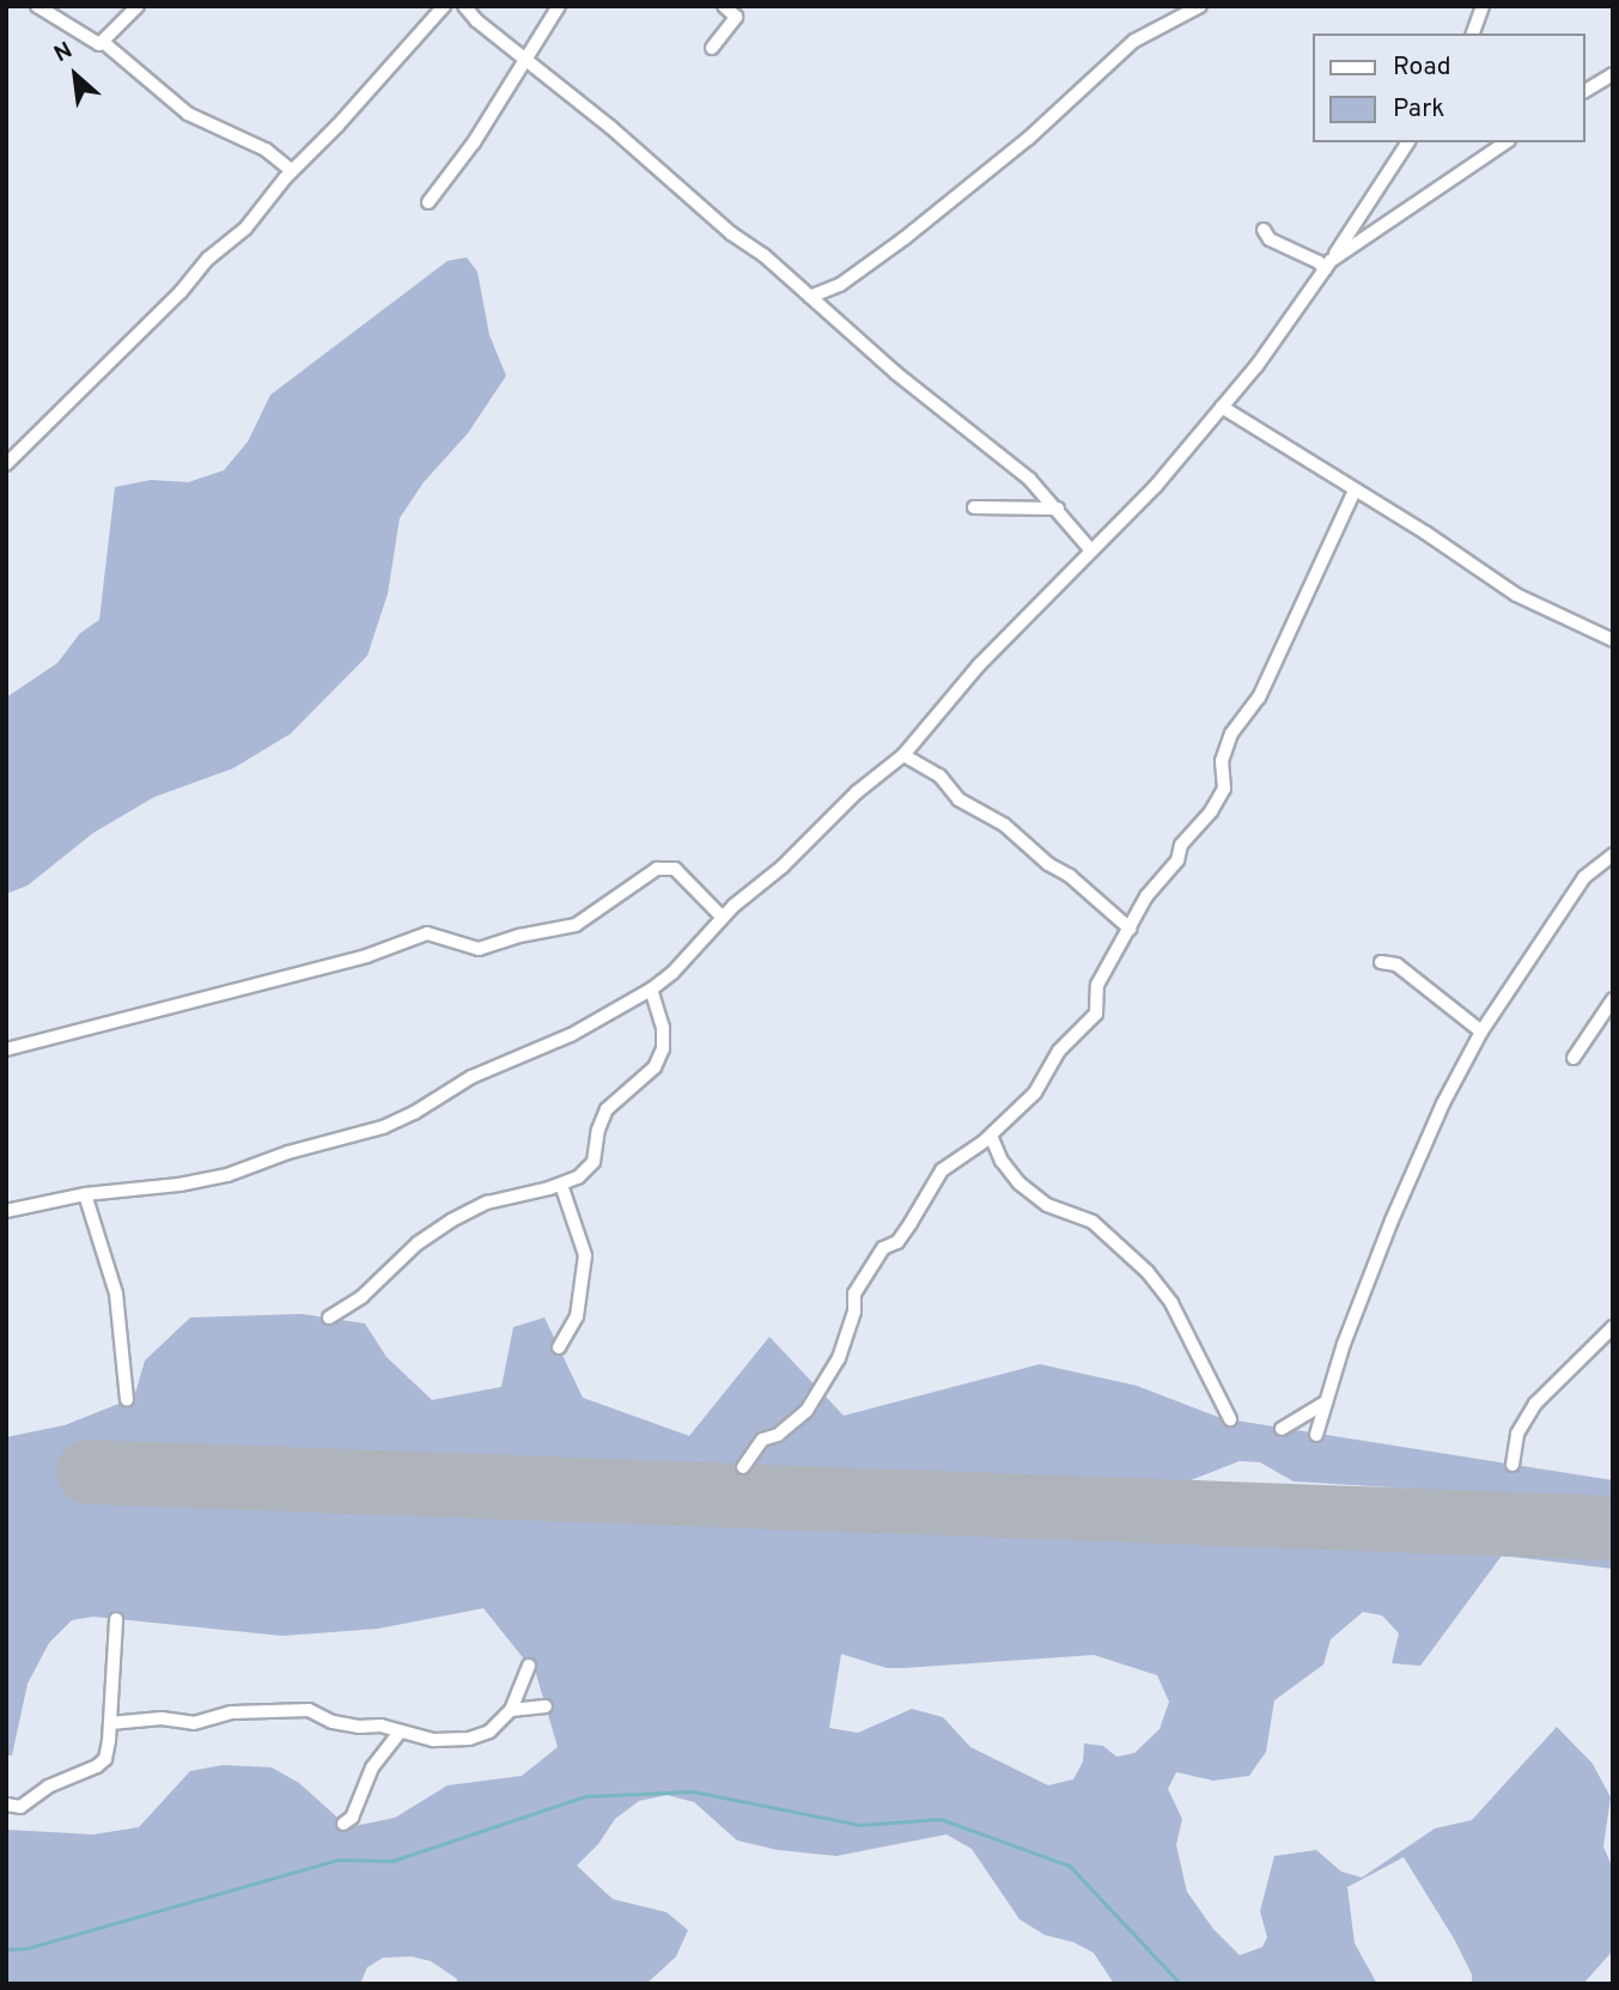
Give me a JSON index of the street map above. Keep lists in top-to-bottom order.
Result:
{
  "legend": ["Road", "Park"],
  "north": "top left"
}
